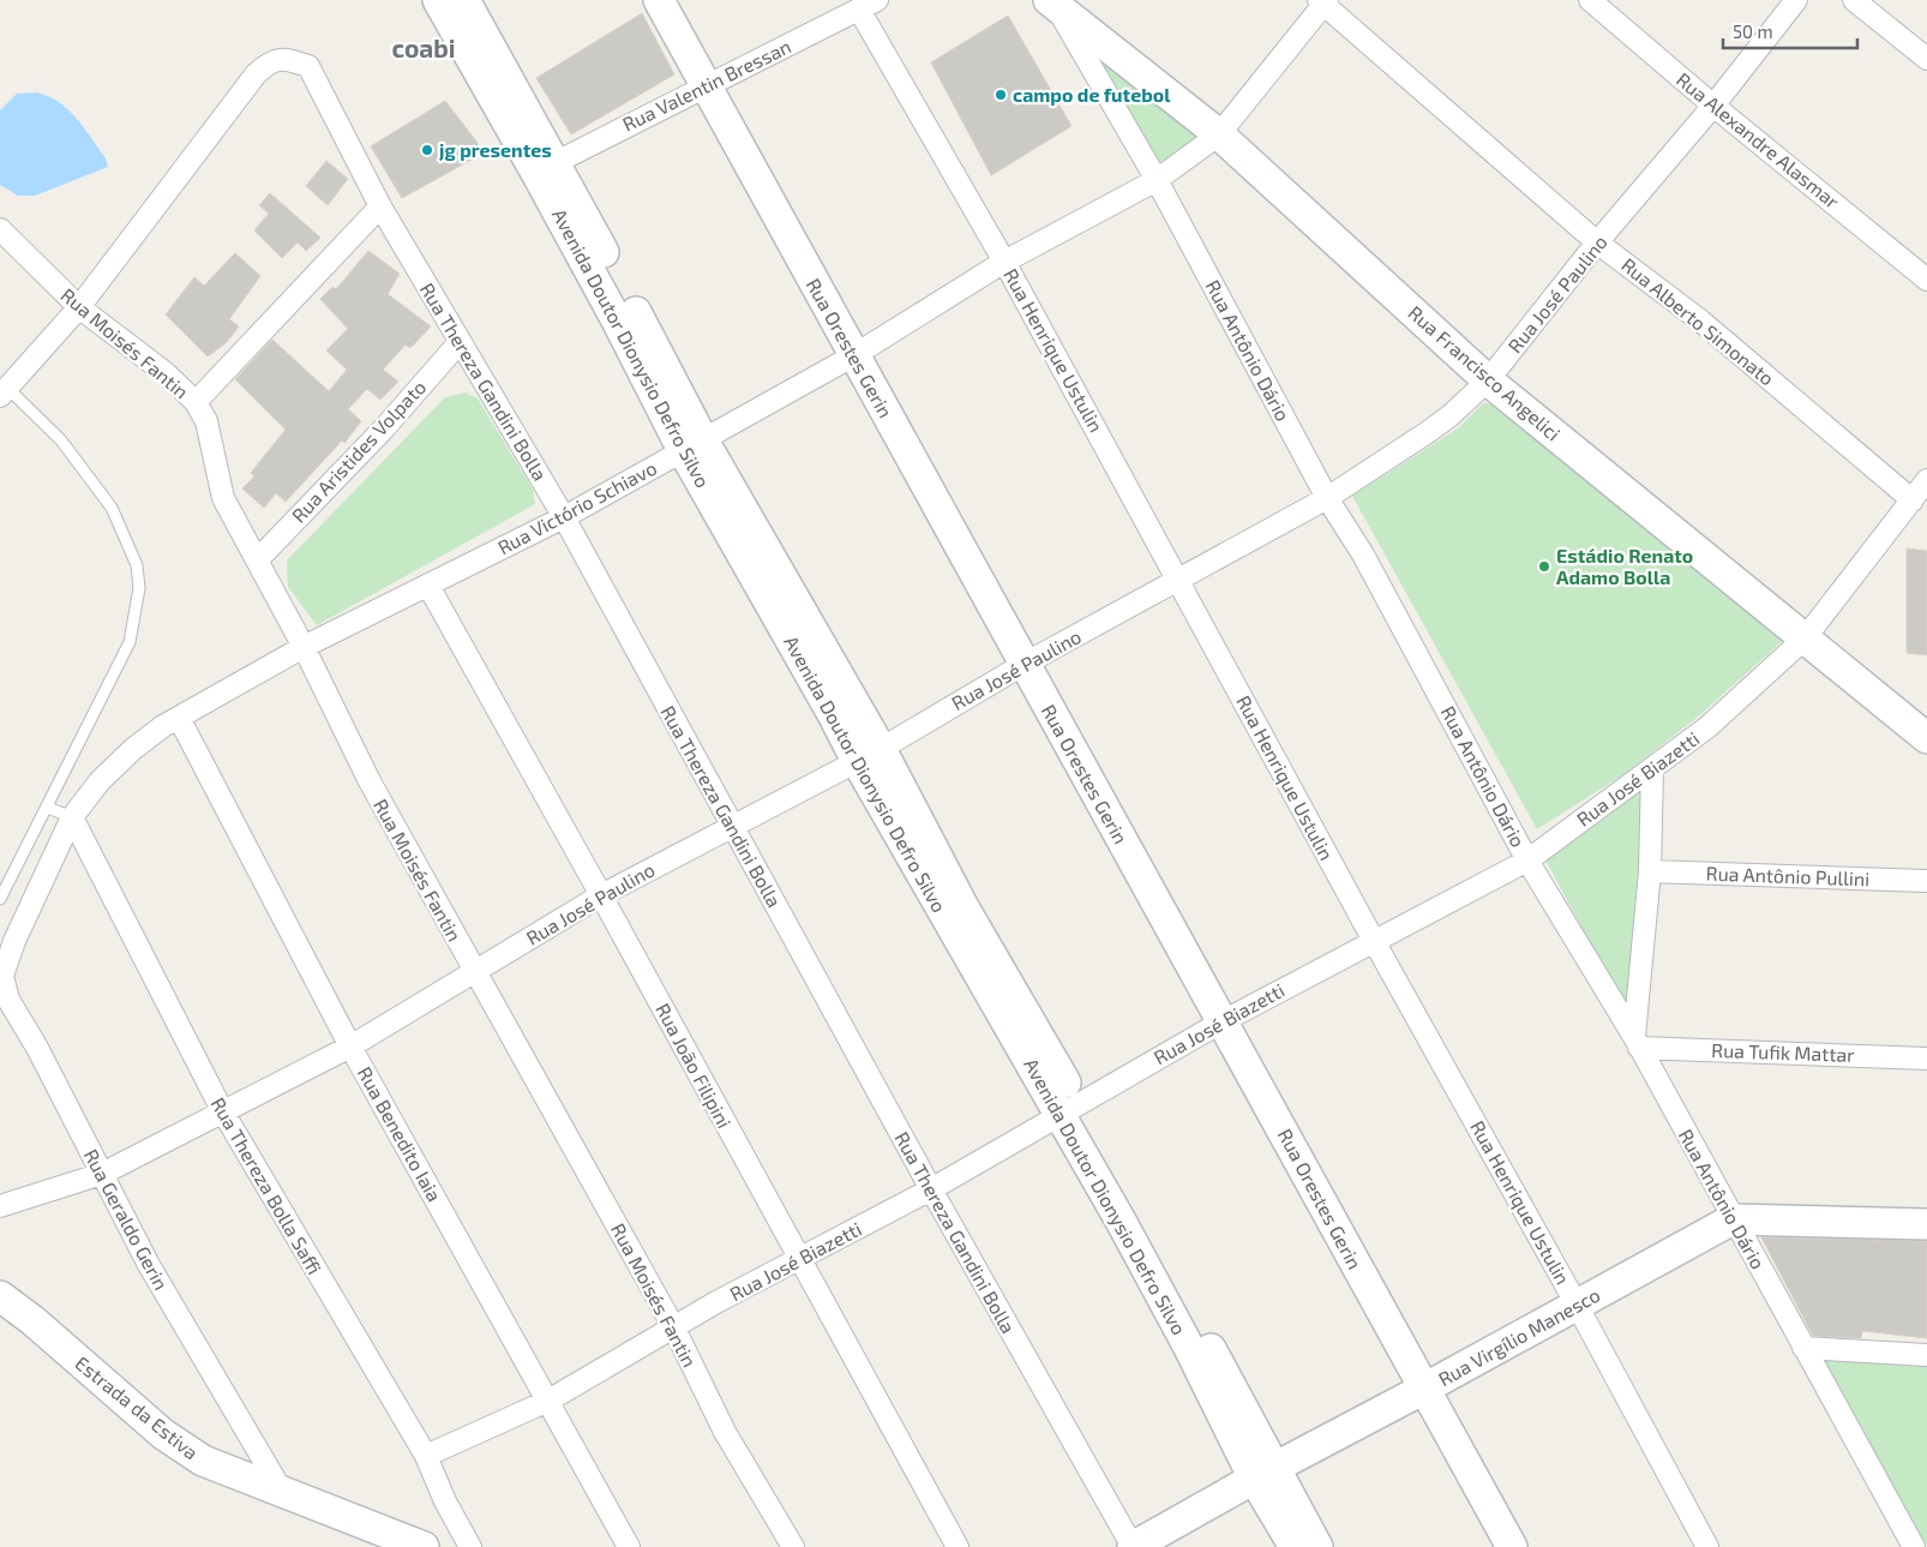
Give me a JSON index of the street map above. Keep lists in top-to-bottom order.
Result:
{
  "streets": {
    "street": [
      "Rua Valentin Bressan",
      "Rua Alexandre Alasmar",
      "Rua José Paulino",
      "Rua Alberto Simonato",
      "Rua Moisés Fantin",
      "Avenida Doutor Dionysio Defro Silvo",
      "Rua Orestes Gerin",
      "Rua Henrique Ustulin",
      "Rua Antônio Dário",
      "Rua Francisco Angelici",
      "Rua Thereza Gandini Bolla",
      "Rua Aristides Volpato",
      "Rua Victório Schiavo",
      "Rua José Biazetti",
      "Rua Antônio Pullini",
      "Rua Tufik Mattar",
      "Rua João Filipini",
      "Rua Benedito Iaia",
      "Rua Thereza Bolla Saffi",
      "Rua Geraldo Gerin",
      "Rua Virgílio Manesco",
      "Estrada da Estiva"
    ]
  },
  "crossings": [
    ["Rua Valentin Bressan", "Avenida Doutor Dionysio Defro Silvo"],
    ["Rua Valentin Bressan", "Rua Orestes Gerin"],
    ["Rua Valentin Bressan", "Rua Henrique Ustulin"],
    ["Rua Alexandre Alasmar", "Rua José Paulino"],
    ["Rua José Paulino", "Rua Alberto Simonato"],
    ["Rua José Paulino", "Rua Moisés Fantin"],
    ["Rua José Paulino", "Avenida Doutor Dionysio Defro Silvo"],
    ["Rua José Paulino", "Rua Orestes Gerin"],
    ["Rua José Paulino", "Rua Henrique Ustulin"],
    ["Rua José Paulino", "Rua Antônio Dário"],
    ["Rua José Paulino", "Rua Francisco Angelici"],
    ["Rua José Paulino", "Rua Thereza Gandini Bolla"],
    ["Rua José Paulino", "Rua João Filipini"],
    ["Rua José Paulino", "Rua Benedito Iaia"],
    ["Rua José Paulino", "Rua Thereza Bolla Saffi"],
    ["Rua José Paulino", "Rua Geraldo Gerin"],
    ["Rua Alberto Simonato", "Rua Victório Schiavo"],
    ["Rua Alberto Simonato", "Rua José Biazetti"],
    ["Rua Moisés Fantin", "Rua Thereza Gandini Bolla"],
    ["Rua Moisés Fantin", "Rua Aristides Volpato"],
    ["Rua Moisés Fantin", "Rua Victório Schiavo"],
    ["Rua Moisés Fantin", "Rua José Biazetti"],
    ["Avenida Doutor Dionysio Defro Silvo", "Rua Victório Schiavo"],
    ["Avenida Doutor Dionysio Defro Silvo", "Rua José Biazetti"],
    ["Avenida Doutor Dionysio Defro Silvo", "Rua Virgílio Manesco"],
    ["Rua Orestes Gerin", "Rua Victório Schiavo"],
    ["Rua Orestes Gerin", "Rua José Biazetti"],
    ["Rua Orestes Gerin", "Rua Virgílio Manesco"],
    ["Rua Henrique Ustulin", "Rua Victório Schiavo"],
    ["Rua Henrique Ustulin", "Rua José Biazetti"],
    ["Rua Henrique Ustulin", "Rua Virgílio Manesco"],
    ["Rua Antônio Dário", "Rua Francisco Angelici"],
    ["Rua Antônio Dário", "Rua Victório Schiavo"],
    ["Rua Antônio Dário", "Rua José Biazetti"],
    ["Rua Antônio Dário", "Rua Tufik Mattar"],
    ["Rua Antônio Dário", "Rua Virgílio Manesco"],
    ["Rua Francisco Angelici", "Rua Victório Schiavo"],
    ["Rua Francisco Angelici", "Rua José Biazetti"],
    ["Rua Thereza Gandini Bolla", "Rua Aristides Volpato"],
    ["Rua Thereza Gandini Bolla", "Rua Victório Schiavo"],
    ["Rua Thereza Gandini Bolla", "Rua José Biazetti"],
    ["Rua Thereza Gandini Bolla", "Rua Virgílio Manesco"],
    ["Rua Victório Schiavo", "Rua João Filipini"],
    ["Rua Victório Schiavo", "Rua Benedito Iaia"],
    ["Rua Victório Schiavo", "Rua Thereza Bolla Saffi"],
    ["Rua Victório Schiavo", "Rua Geraldo Gerin"],
    ["Rua José Biazetti", "Rua João Filipini"],
    ["Rua José Biazetti", "Rua Benedito Iaia"],
    ["Rua José Biazetti", "Rua Thereza Bolla Saffi"],
    ["Rua Geraldo Gerin", "Estrada da Estiva"]
  ],
  "districts": ["coabi"],
  "places": ["campo de futebol", "jg presentes", "Estádio Renato Adamo Bolla"],
  "scale_bar": "50 m"
}
